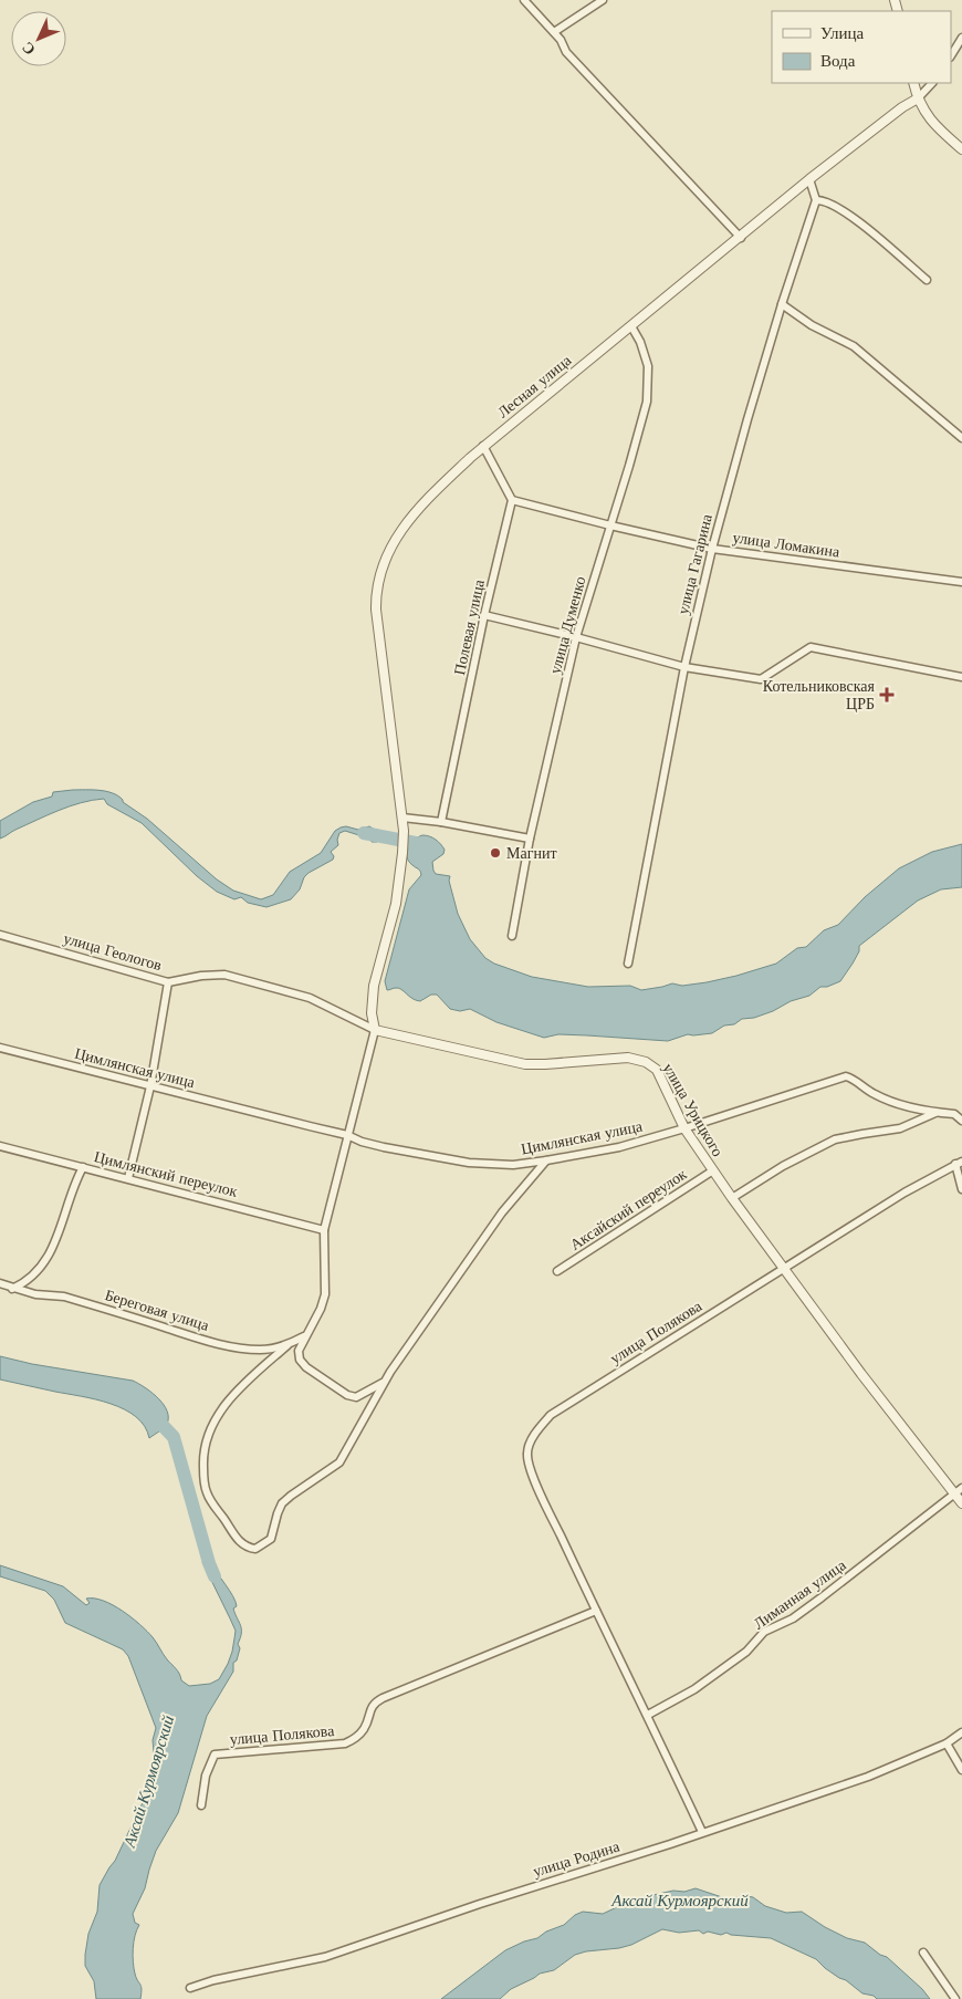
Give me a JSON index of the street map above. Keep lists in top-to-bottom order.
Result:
{
  "streets": {
    "street": [
      "Лесная улица",
      "улица Ломакина",
      "улица Гагарина",
      "улица Думенко",
      "Полевая улица",
      "улица Геологов",
      "Цимлянская улица",
      "улица Урицкого",
      "Цимлянский переулок",
      "Аксайский переулок",
      "Береговая улица",
      "улица Полякова",
      "Лиманная улица",
      "улица Родина"
    ]
  },
  "crossings": [
    ["Лесная улица", "улица Думенко"],
    ["Лесная улица", "улица Геологов"],
    ["Лесная улица", "улица Урицкого"],
    ["улица Ломакина", "улица Гагарина"],
    ["улица Ломакина", "улица Думенко"],
    ["улица Ломакина", "Полевая улица"],
    ["улица Геологов", "улица Урицкого"],
    ["Цимлянская улица", "улица Урицкого"],
    ["улица Урицкого", "Аксайский переулок"],
    ["улица Урицкого", "улица Полякова"],
    ["улица Урицкого", "Лиманная улица"],
    ["улица Полякова", "Лиманная улица"],
    ["улица Полякова", "улица Родина"]
  ],
  "water": ["Аксай Курмоярский"],
  "places": {
    "health": ["Котельниковская ЦРБ"],
    "other": ["Магнит"]
  },
  "legend": ["Улица", "Вода"],
  "north": "bottom left"
}
